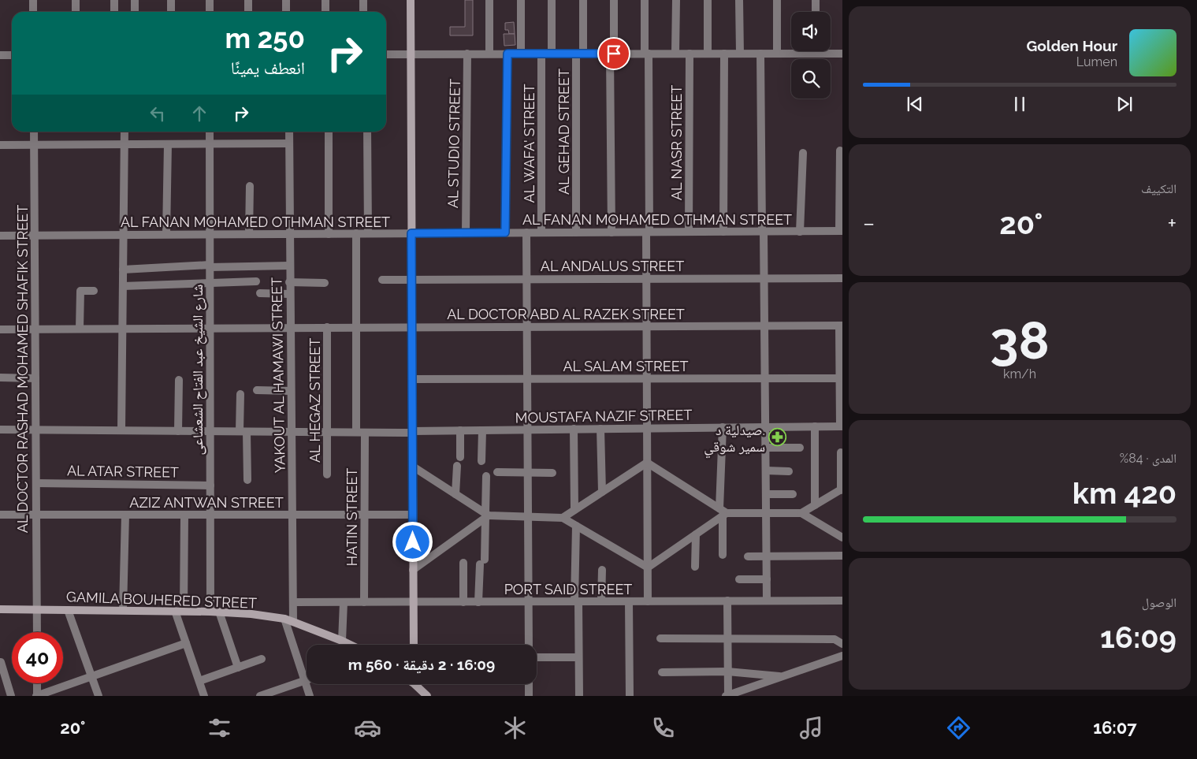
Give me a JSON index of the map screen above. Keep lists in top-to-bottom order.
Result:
{
  "streets": {
    "street": [
      "AL GEHAD STREET",
      "AL NASR STREET",
      "AL STUDIO STREET",
      "AL WAFA' STREET",
      "AL FANAN MOHAMED OTHMAN STREET",
      "AL ANDALUS STREET",
      "AL DOCTOR ABD AL RAZEK STREET",
      "AL SALAM STREET",
      "AL DOCTOR RASHAD MOHAMED SHAFIK STREET",
      "شارع الشيخ عبد الفتاح الشعشاعى",
      "YAKOUT AL HAMAWI STREET",
      "AL HEGAZ STREET",
      "MOUSTAFA NAZIF STREET",
      "AL ATAR STREET",
      "AZIZ ANTWAN STREET",
      "HATIN STREET",
      "PORT SAID STREET",
      "GAMILA BOUHERED STREET"
    ]
  },
  "crossings": [
    ["AL GEHAD STREET", "AL FANAN MOHAMED OTHMAN STREET"],
    ["AL NASR STREET", "AL FANAN MOHAMED OTHMAN STREET"],
    ["AL STUDIO STREET", "AL FANAN MOHAMED OTHMAN STREET"],
    ["AL WAFA' STREET", "AL FANAN MOHAMED OTHMAN STREET"],
    ["AL FANAN MOHAMED OTHMAN STREET", "AL DOCTOR RASHAD MOHAMED SHAFIK STREET"],
    ["AL FANAN MOHAMED OTHMAN STREET", "شارع الشيخ عبد الفتاح الشعشاعى"],
    ["AL FANAN MOHAMED OTHMAN STREET", "YAKOUT AL HAMAWI STREET"],
    ["AL FANAN MOHAMED OTHMAN STREET", "HATIN STREET"],
    ["AL DOCTOR ABD AL RAZEK STREET", "AL DOCTOR RASHAD MOHAMED SHAFIK STREET"],
    ["AL DOCTOR ABD AL RAZEK STREET", "شارع الشيخ عبد الفتاح الشعشاعى"],
    ["AL DOCTOR ABD AL RAZEK STREET", "YAKOUT AL HAMAWI STREET"],
    ["AL DOCTOR ABD AL RAZEK STREET", "AL HEGAZ STREET"],
    ["AL DOCTOR ABD AL RAZEK STREET", "HATIN STREET"],
    ["AL DOCTOR RASHAD MOHAMED SHAFIK STREET", "MOUSTAFA NAZIF STREET"],
    ["AL DOCTOR RASHAD MOHAMED SHAFIK STREET", "AL ATAR STREET"],
    ["AL DOCTOR RASHAD MOHAMED SHAFIK STREET", "AZIZ ANTWAN STREET"],
    ["AL DOCTOR RASHAD MOHAMED SHAFIK STREET", "GAMILA BOUHERED STREET"],
    ["شارع الشيخ عبد الفتاح الشعشاعى", "MOUSTAFA NAZIF STREET"],
    ["شارع الشيخ عبد الفتاح الشعشاعى", "AL ATAR STREET"],
    ["شارع الشيخ عبد الفتاح الشعشاعى", "AZIZ ANTWAN STREET"],
    ["شارع الشيخ عبد الفتاح الشعشاعى", "GAMILA BOUHERED STREET"],
    ["YAKOUT AL HAMAWI STREET", "MOUSTAFA NAZIF STREET"],
    ["YAKOUT AL HAMAWI STREET", "AZIZ ANTWAN STREET"],
    ["YAKOUT AL HAMAWI STREET", "PORT SAID STREET"],
    ["YAKOUT AL HAMAWI STREET", "GAMILA BOUHERED STREET"],
    ["AL HEGAZ STREET", "MOUSTAFA NAZIF STREET"],
    ["MOUSTAFA NAZIF STREET", "HATIN STREET"],
    ["AZIZ ANTWAN STREET", "HATIN STREET"],
    ["HATIN STREET", "PORT SAID STREET"]
  ],
  "places": {
    "pharmacy": ["صيدلية د. سمير شوقي"]
  },
  "page": {
    "turn": ["250 m", "انعطف يمينًا"],
    "song": ["Golden Hour", "Lumen"],
    "tile": [
      "التكييف",
      ["38", "km/h"],
      ["المدى · 84%", "420 km"],
      ["الوصول", "16:09"]
    ],
    "heat": ["−", "20°", "+"],
    "limit": "40",
    "trip": "16:09 · 2 دقيقة · 560 m",
    "tabs": ["16:07", "20°"]
  }
}
